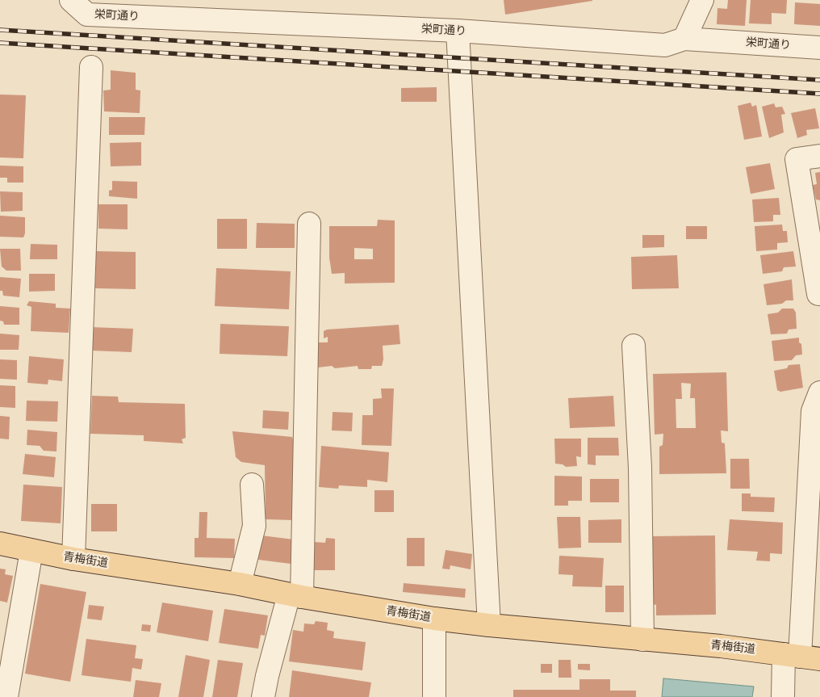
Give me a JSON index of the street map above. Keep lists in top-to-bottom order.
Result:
{
  "streets": {
    "main road": ["青梅街道"],
    "street": ["栄町通り"]
  }
}
